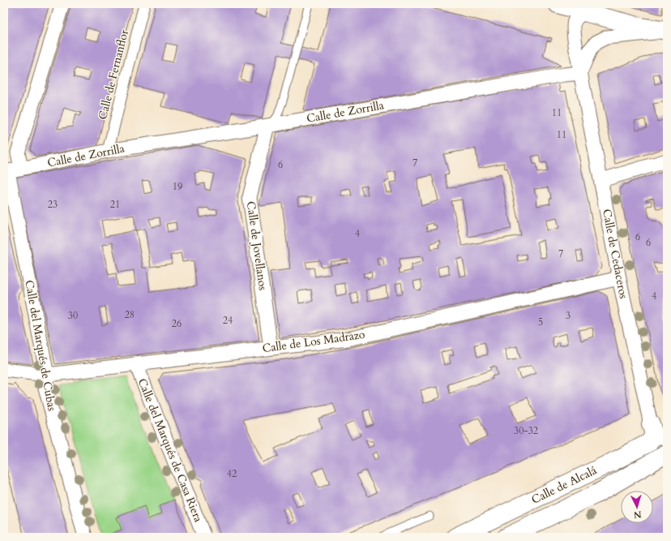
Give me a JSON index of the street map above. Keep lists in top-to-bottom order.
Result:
{
  "streets": {
    "street": [
      "Calle de Fernanflor",
      "Calle de Zorrilla",
      "Calle de Jovellanos",
      "Calle de Cedaceros",
      "Calle de Los Madrazo",
      "Calle del Marqués de Cubas",
      "Calle del Marqués de Casa Riera",
      "Calle de Alcalá"
    ]
  },
  "crossings": [
    ["Calle de Fernanflor", "Calle de Zorrilla"],
    ["Calle de Zorrilla", "Calle de Jovellanos"],
    ["Calle de Zorrilla", "Calle de Cedaceros"],
    ["Calle de Zorrilla", "Calle del Marqués de Cubas"],
    ["Calle de Jovellanos", "Calle de Los Madrazo"],
    ["Calle de Cedaceros", "Calle de Los Madrazo"],
    ["Calle de Cedaceros", "Calle de Alcalá"],
    ["Calle de Los Madrazo", "Calle del Marqués de Cubas"],
    ["Calle de Los Madrazo", "Calle del Marqués de Casa Riera"]
  ],
  "house_numbers": [
    "11",
    "11",
    "7",
    "6",
    "19",
    "23",
    "21",
    "4",
    "6",
    "6",
    "7",
    "4",
    "28",
    "30",
    "3",
    "24",
    "5",
    "26",
    "30-32",
    "42"
  ],
  "north": "bottom"
}
